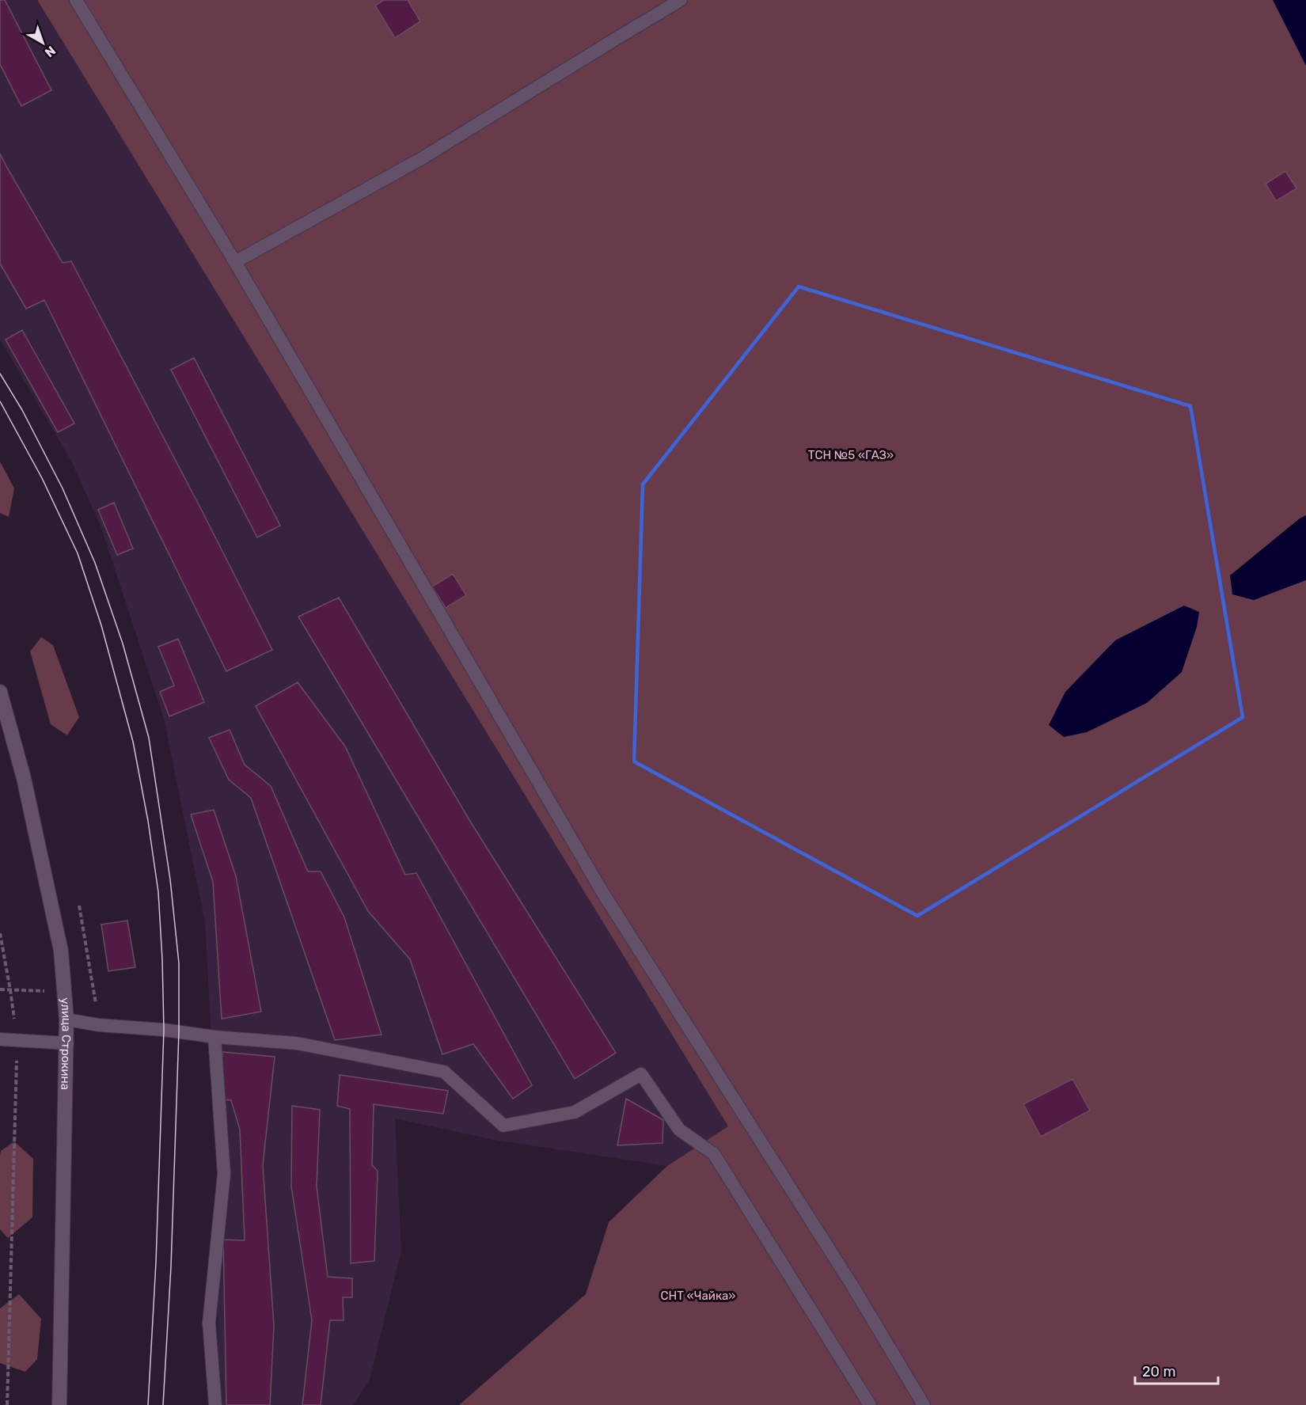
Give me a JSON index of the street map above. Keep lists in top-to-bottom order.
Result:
{
  "streets": {
    "street": ["улица Строкина"]
  },
  "parks": ["ТСН №5 «ГАЗ»", "СНТ «Чайка»"],
  "scale_bar": "20 m",
  "north": "bottom right"
}
